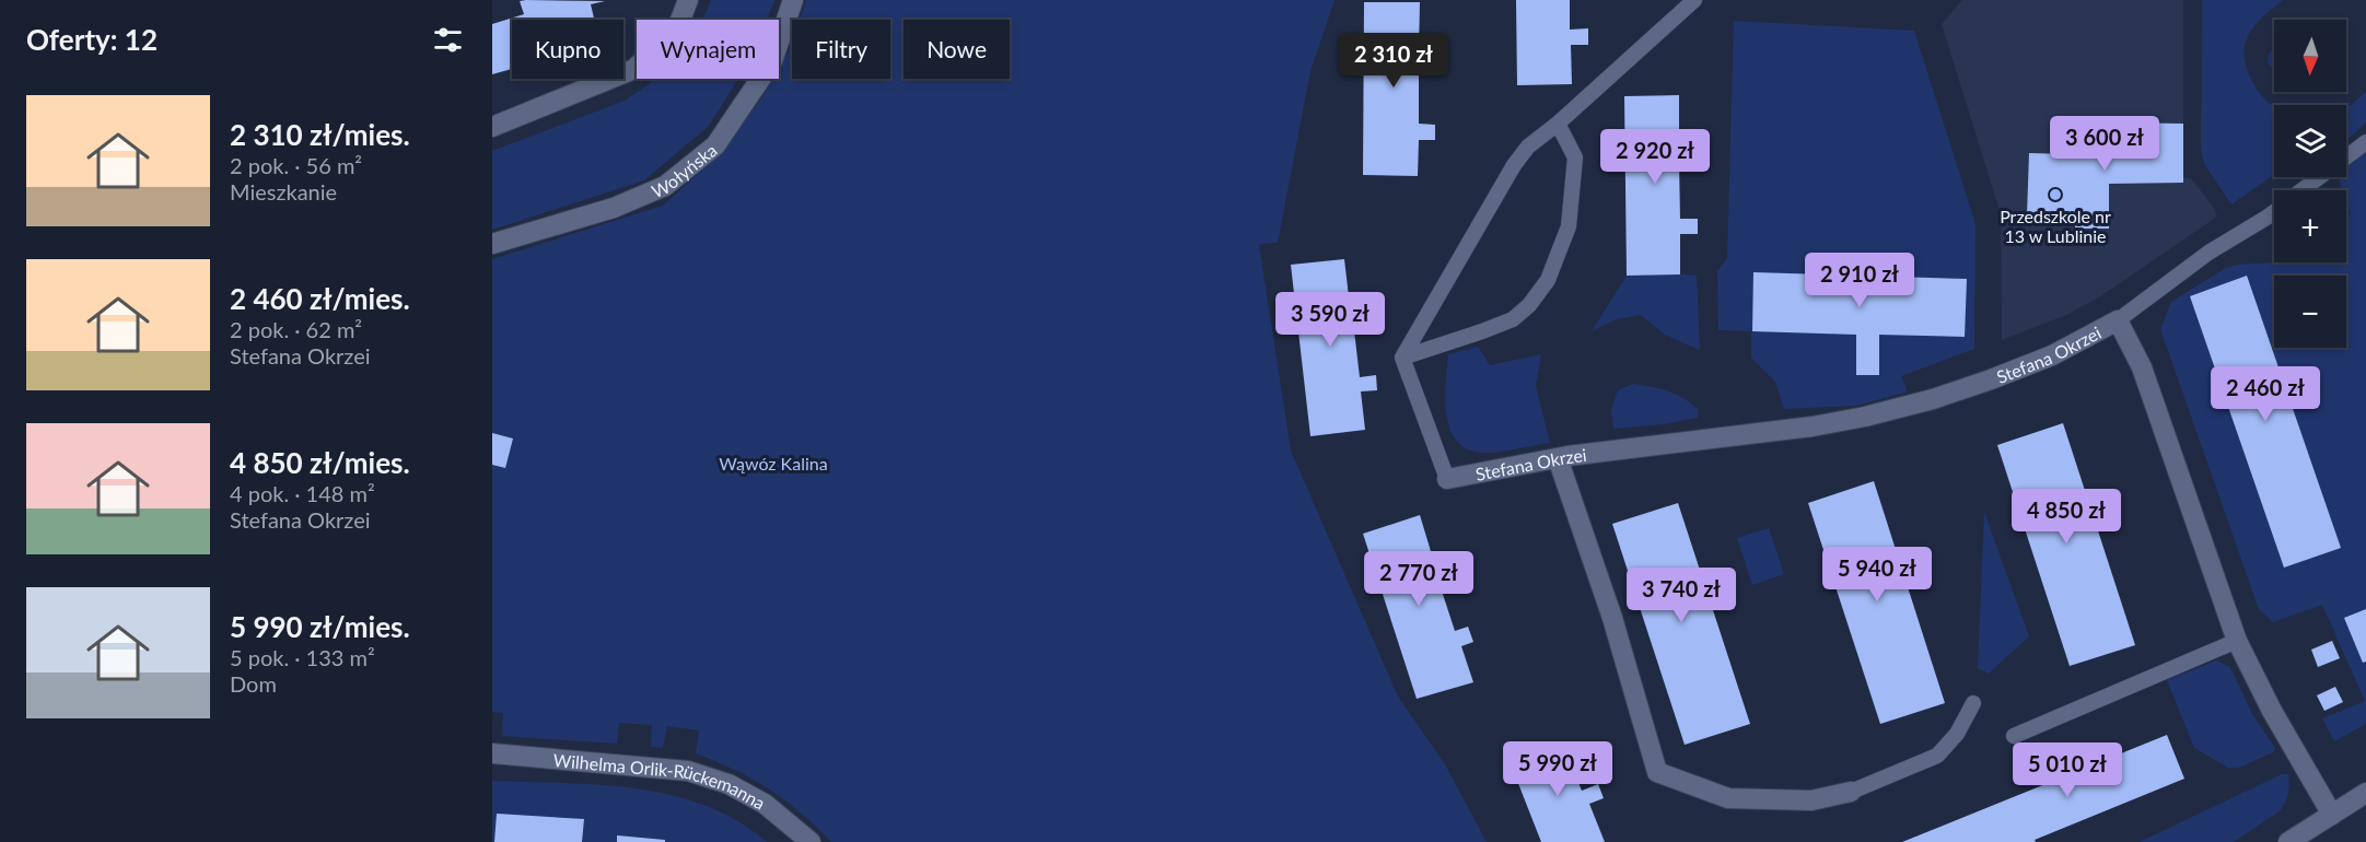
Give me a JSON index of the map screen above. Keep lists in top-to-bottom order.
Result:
{
  "streets": {
    "street": ["Wołyńska", "Stefana Okrzei", "Wilhelma Orlik-Rückemanna"]
  },
  "parks": ["Wąwóz Kalina"],
  "places": ["Przedszkole nr 13 w Lublinie"],
  "north": "bottom",
  "page": {
    "heading": "Oferty: 12",
    "map_buttons": ["+", "−"],
    "chip": [
      "Kupno",
      "Wynajem",
      "Filtry",
      "Nowe"
    ],
    "price": [
      "2 310 zł",
      "3 600 zł",
      "2 920 zł",
      "2 910 zł",
      "3 590 zł",
      "2 460 zł",
      "4 850 zł",
      "5 940 zł",
      "2 770 zł",
      "3 740 zł",
      "5 990 zł",
      "5 010 zł"
    ],
    "list": [
      {
        "name": "2 310 zł/mies.",
        "note": "2 pok. · 56 m² · Mieszkanie"
      },
      {
        "name": "2 460 zł/mies.",
        "note": "2 pok. · 62 m² · Stefana Okrzei"
      },
      {
        "name": "4 850 zł/mies.",
        "note": "4 pok. · 148 m² · Stefana Okrzei"
      },
      {
        "name": "5 990 zł/mies.",
        "note": "5 pok. · 133 m² · Dom"
      }
    ]
  }
}
